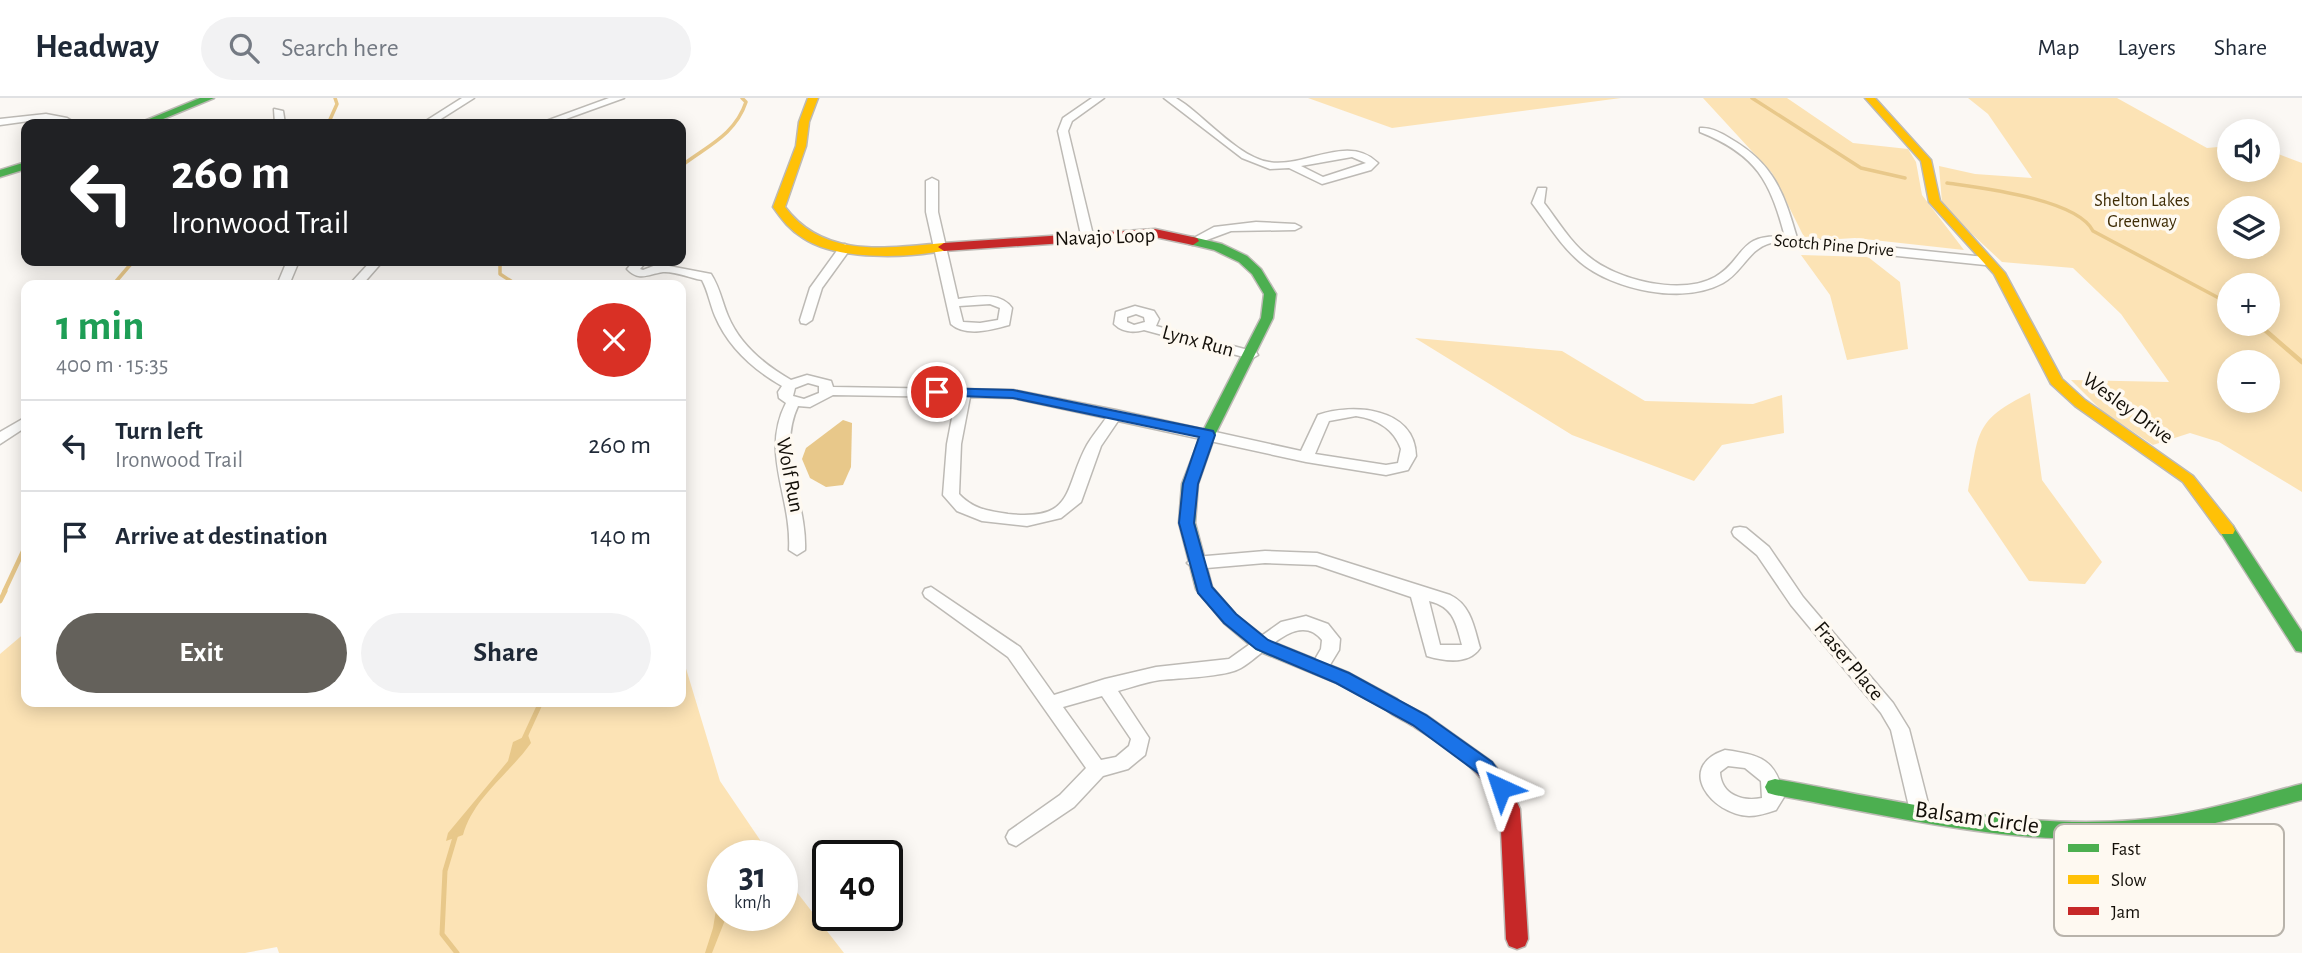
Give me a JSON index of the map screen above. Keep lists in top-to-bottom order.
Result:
{
  "streets": {
    "street": [
      "Navajo Loop",
      "Scotch Pine Drive",
      "Lynx Run",
      "Wesley Drive",
      "Wolf Run",
      "Fraser Place",
      "Balsam Circle"
    ]
  },
  "crossings": [
    ["Navajo Loop", "Lynx Run"],
    ["Scotch Pine Drive", "Wesley Drive"],
    ["Fraser Place", "Balsam Circle"]
  ],
  "parks": ["Shelton Lakes Greenway"],
  "legend": ["Fast", "Slow", "Jam"],
  "page": {
    "header": "Headway",
    "search": "Search here",
    "nav": ["Map", "Layers", "Share"],
    "map_buttons": ["+", "−"],
    "turn": ["260 m", "Ironwood Trail"],
    "heading": ["1 min", "400 m · 15:35"],
    "list": [
      {
        "name": "Turn left",
        "note": "Ironwood Trail",
        "value": "260 m"
      },
      {
        "name": "Arrive at destination",
        "value": "140 m"
      }
    ],
    "buttons": ["Exit", "Share"],
    "speed": "31 km/h",
    "limit": "40"
  }
}
